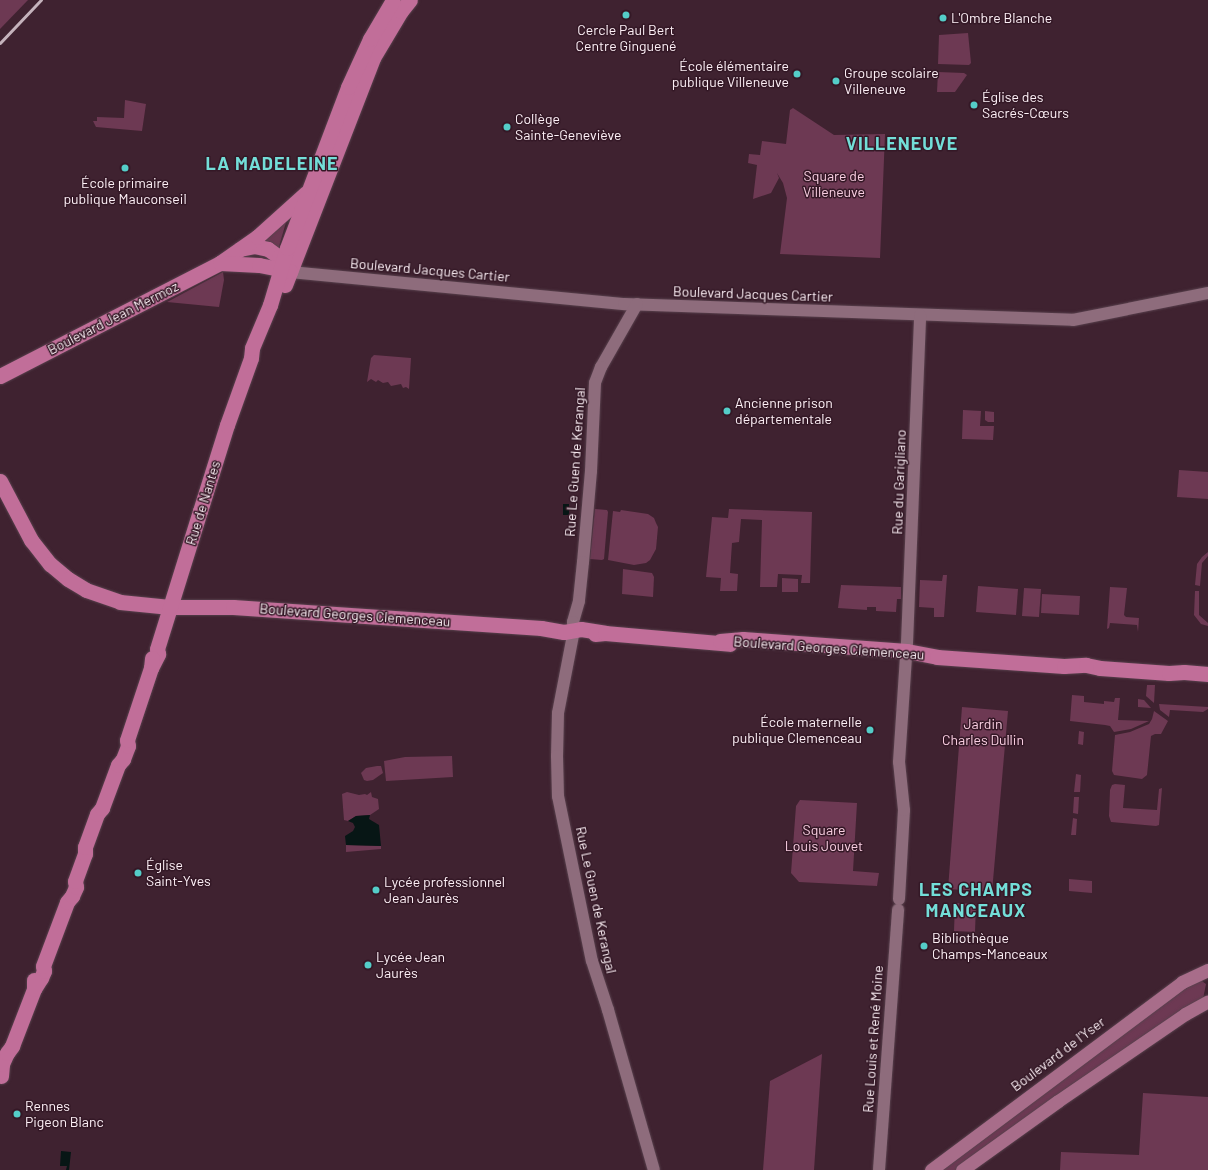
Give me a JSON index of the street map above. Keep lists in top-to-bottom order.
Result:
{
  "streets": {
    "main road": [
      "Boulevard Jean Mermoz",
      "Rue de Nantes",
      "Boulevard Georges Clemenceau",
      "Boulevard de l'Yser"
    ],
    "street": [
      "Boulevard Jacques Cartier",
      "Rue Le Guen de Kerangal",
      "Rue du Garigliano",
      "Rue Louis et René Moine"
    ]
  },
  "crossings": [
    ["Boulevard Jacques Cartier", "Boulevard Jean Mermoz"],
    ["Boulevard Jacques Cartier", "Rue Le Guen de Kerangal"],
    ["Boulevard Jacques Cartier", "Rue du Garigliano"],
    ["Boulevard Jacques Cartier", "Rue de Nantes"],
    ["Boulevard Jean Mermoz", "Rue de Nantes"],
    ["Rue Le Guen de Kerangal", "Boulevard Georges Clemenceau"],
    ["Rue du Garigliano", "Boulevard Georges Clemenceau"],
    ["Rue du Garigliano", "Rue Louis et René Moine"],
    ["Rue de Nantes", "Boulevard Georges Clemenceau"],
    ["Boulevard Georges Clemenceau", "Rue Louis et René Moine"]
  ],
  "districts": ["VILLENEUVE", "LA MADELEINE", "LES CHAMPS MANCEAUX"],
  "parks": ["Square de Villeneuve", "Jardin Charles Dullin", "Square Louis Jouvet"],
  "places": [
    "Cercle Paul Bert Centre Ginguené",
    "L'Ombre Blanche",
    "École élémentaire publique Villeneuve",
    "Groupe scolaire Villeneuve",
    "Église des Sacrés-Cœurs",
    "Collège Sainte-Geneviève",
    "École primaire publique Mauconseil",
    "Ancienne prison départementale",
    "École maternelle publique Clemenceau",
    "Église Saint-Yves",
    "Lycée professionnel Jean Jaurès",
    "Bibliothèque Champs-Manceaux",
    "Lycée Jean Jaurès",
    "Rennes Pigeon Blanc"
  ]
}
